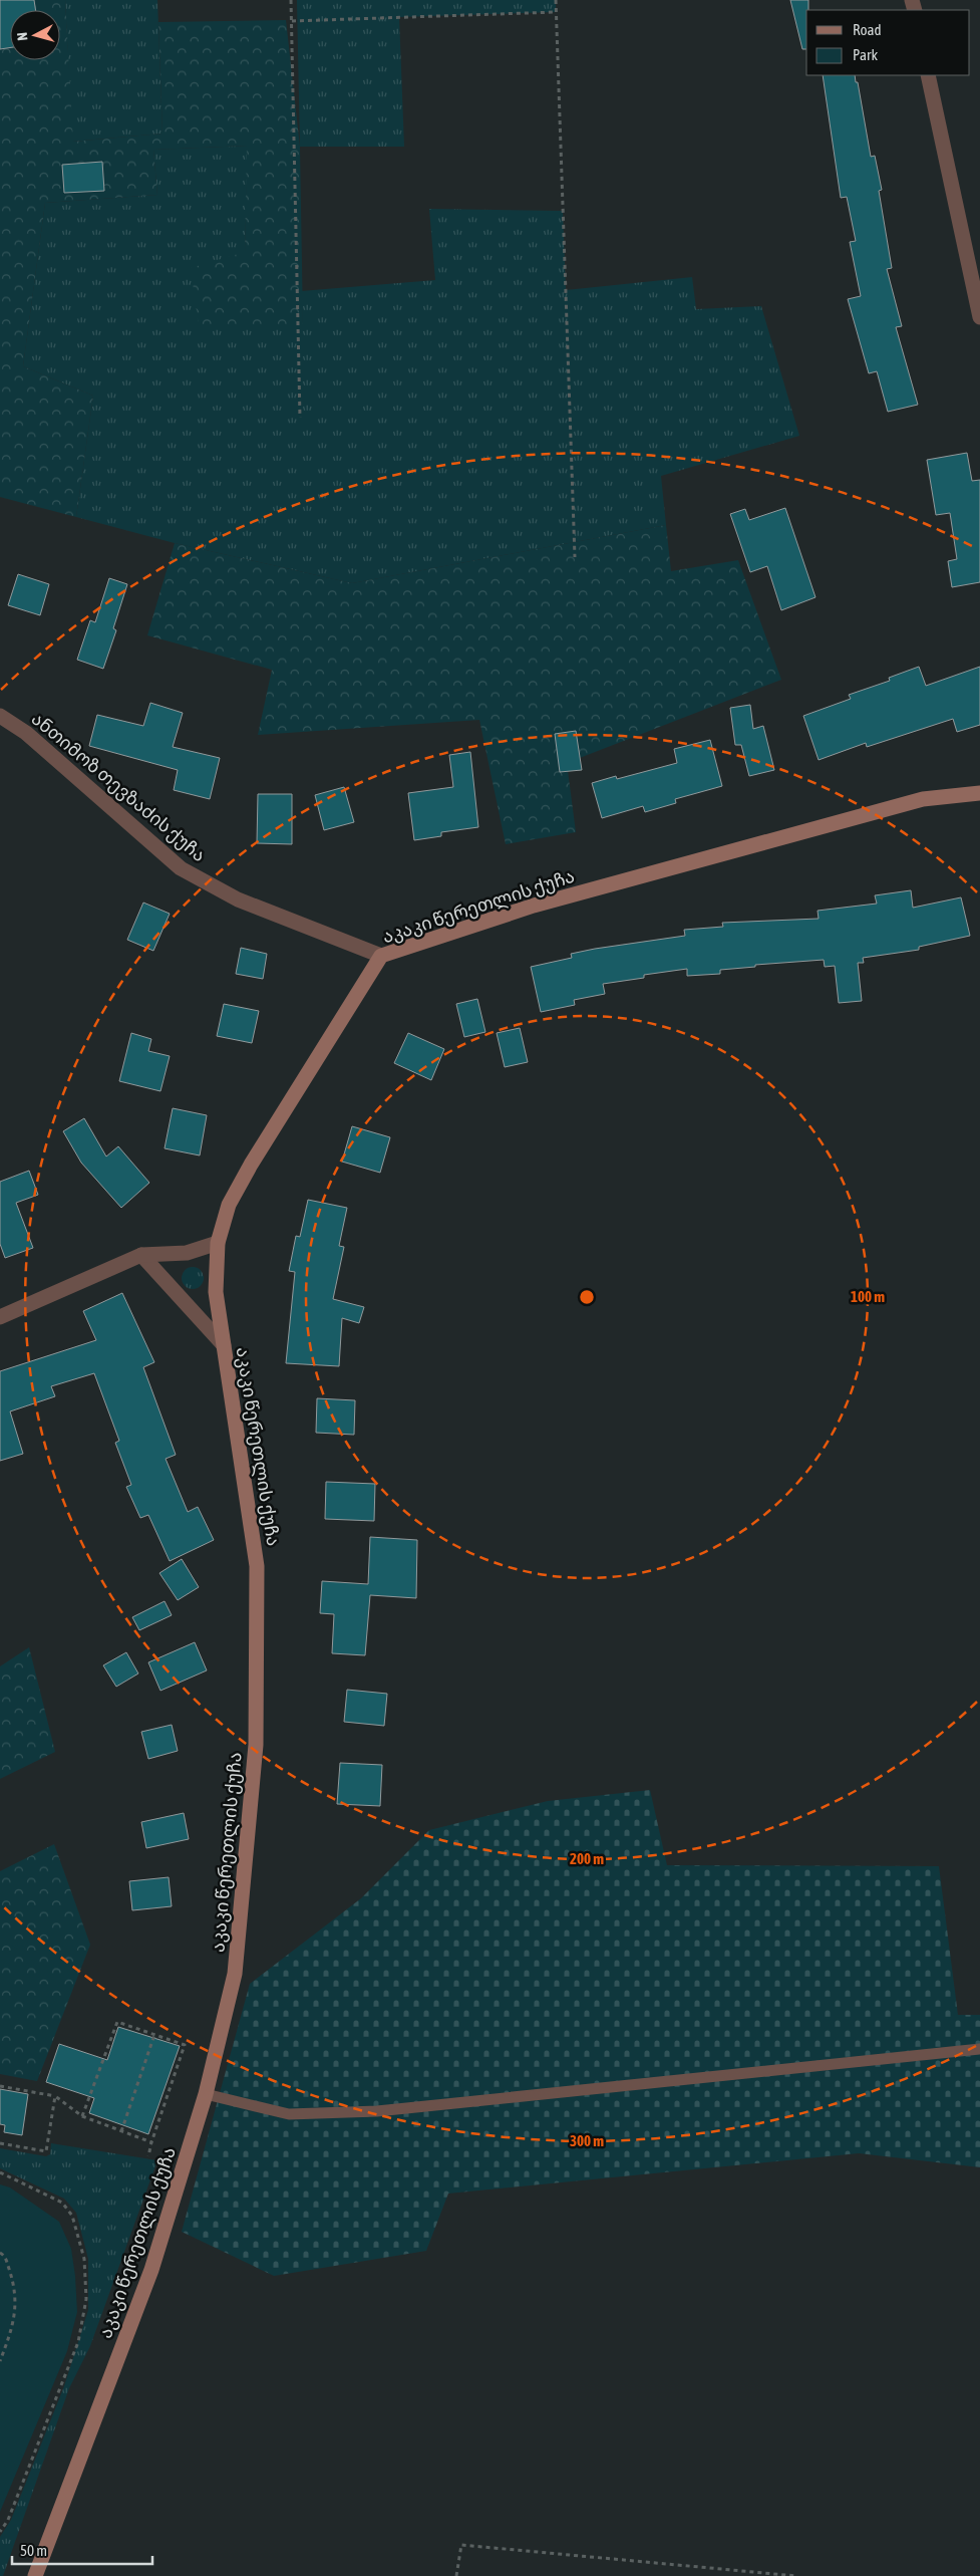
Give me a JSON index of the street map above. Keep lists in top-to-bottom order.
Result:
{
  "streets": {
    "street": ["ანთიმოზ თევზაძის ქუჩა", "აკაკი წერეთლის ქუჩა"]
  },
  "crossings": [
    ["ანთიმოზ თევზაძის ქუჩა", "აკაკი წერეთლის ქუჩა"]
  ],
  "legend": ["Road", "Park"],
  "scale_bar": "50 m",
  "north": "left",
  "rings": ["100 m", "200 m", "300 m"]
}
